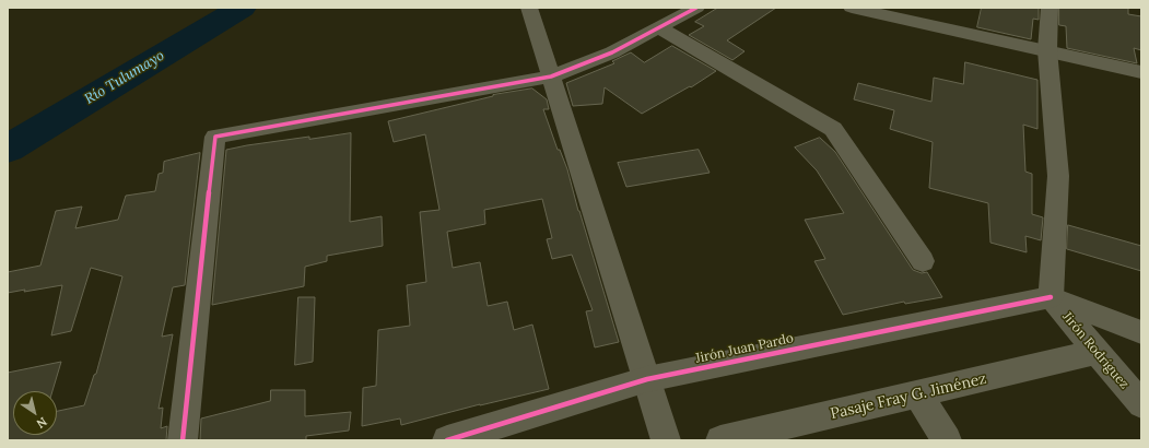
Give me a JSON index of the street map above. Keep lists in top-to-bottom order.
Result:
{
  "streets": {
    "street": ["Jirón Juan Pardo", "Jirón Rodríguez", "Pasaje Fray G. Jiménez"]
  },
  "crossings": [
    ["Jirón Juan Pardo", "Jirón Rodríguez"],
    ["Jirón Rodríguez", "Pasaje Fray G. Jiménez"]
  ],
  "water": ["Río Tulumayo"],
  "north": "bottom right"
}
